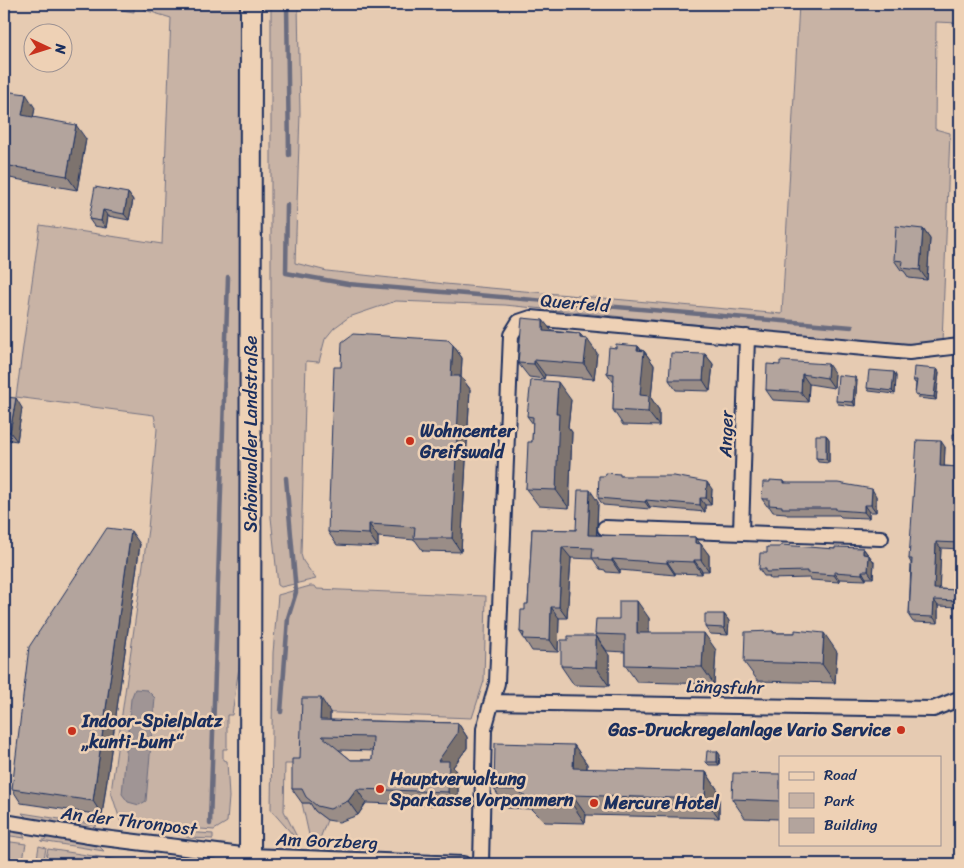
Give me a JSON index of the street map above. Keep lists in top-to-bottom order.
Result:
{
  "streets": {
    "main road": ["Schönwalder Landstraße"],
    "street": [
      "Querfeld",
      "Anger",
      "Längsfuhr",
      "An der Thronpost",
      "Am Gorzberg"
    ]
  },
  "crossings": [
    ["Querfeld", "Anger"],
    ["Querfeld", "Längsfuhr"],
    ["Schönwalder Landstraße", "An der Thronpost"],
    ["Schönwalder Landstraße", "Am Gorzberg"],
    ["An der Thronpost", "Am Gorzberg"]
  ],
  "places": [
    "Wohncenter Greifswald",
    "Gas-Druckregelanlage Vario Service",
    "Indoor-Spielplatz „kunti-bunt“",
    "Hauptverwaltung Sparkasse Vorpommern",
    "Mercure Hotel"
  ],
  "legend": ["Road", "Park", "Building"],
  "north": "right"
}
